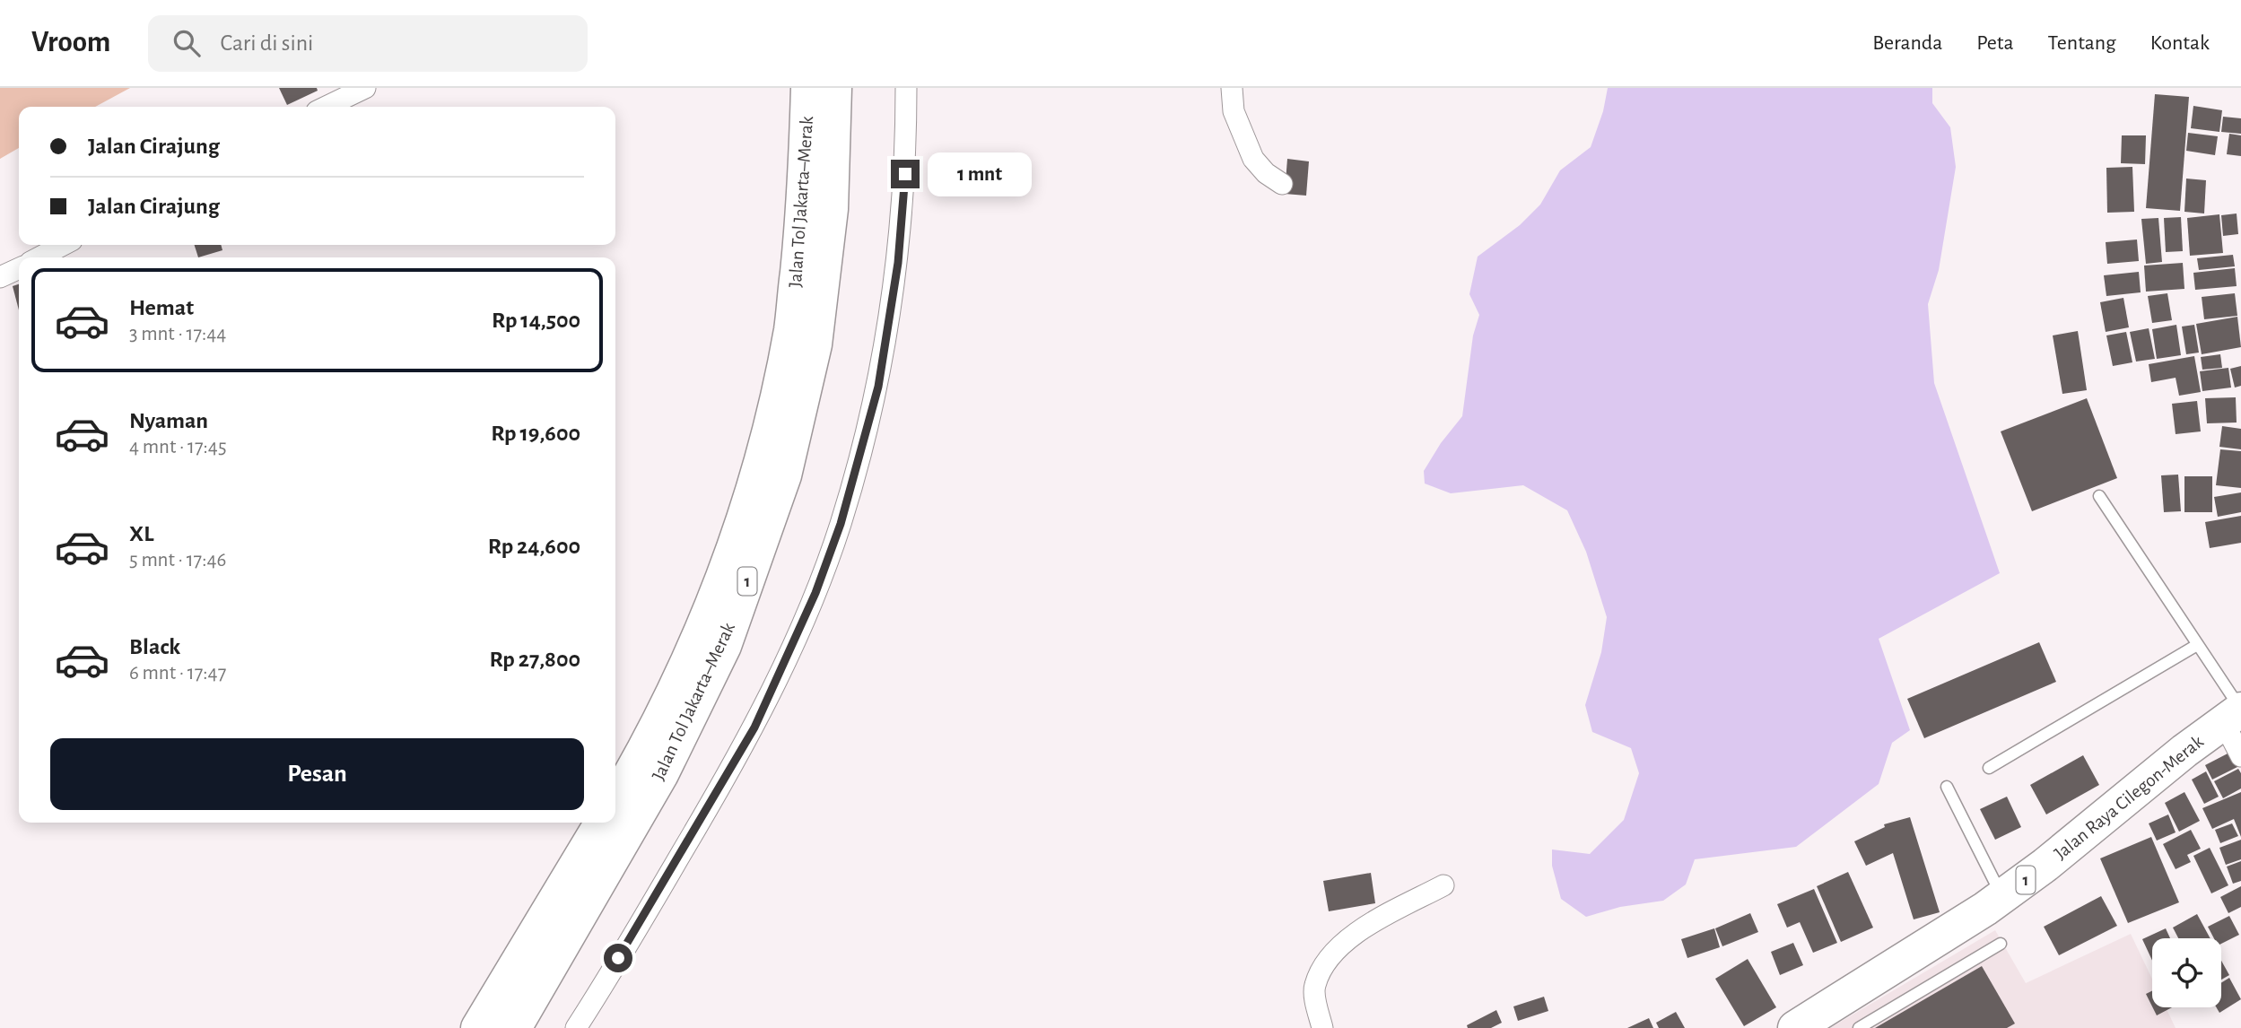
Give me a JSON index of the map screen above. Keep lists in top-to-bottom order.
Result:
{
  "streets": {
    "highway": ["Jalan Tol Jakarta–Merak", "1", "Jalan Raya Cilegon-Merak"]
  },
  "page": {
    "header": "Vroom",
    "search": "Cari di sini",
    "nav": [
      "Beranda",
      "Peta",
      "Tentang",
      "Kontak"
    ],
    "banner": ["Jalan Cirajung", "Jalan Cirajung"],
    "bubble": "1 mnt",
    "list": [
      {
        "name": "Hemat",
        "note": "3 mnt · 17:44",
        "value": "Rp 14,500"
      },
      {
        "name": "Nyaman",
        "note": "4 mnt · 17:45",
        "value": "Rp 19,600"
      },
      {
        "name": "XL",
        "note": "5 mnt · 17:46",
        "value": "Rp 24,600"
      },
      {
        "name": "Black",
        "note": "6 mnt · 17:47",
        "value": "Rp 27,800"
      }
    ],
    "buttons": "Pesan"
  }
}
